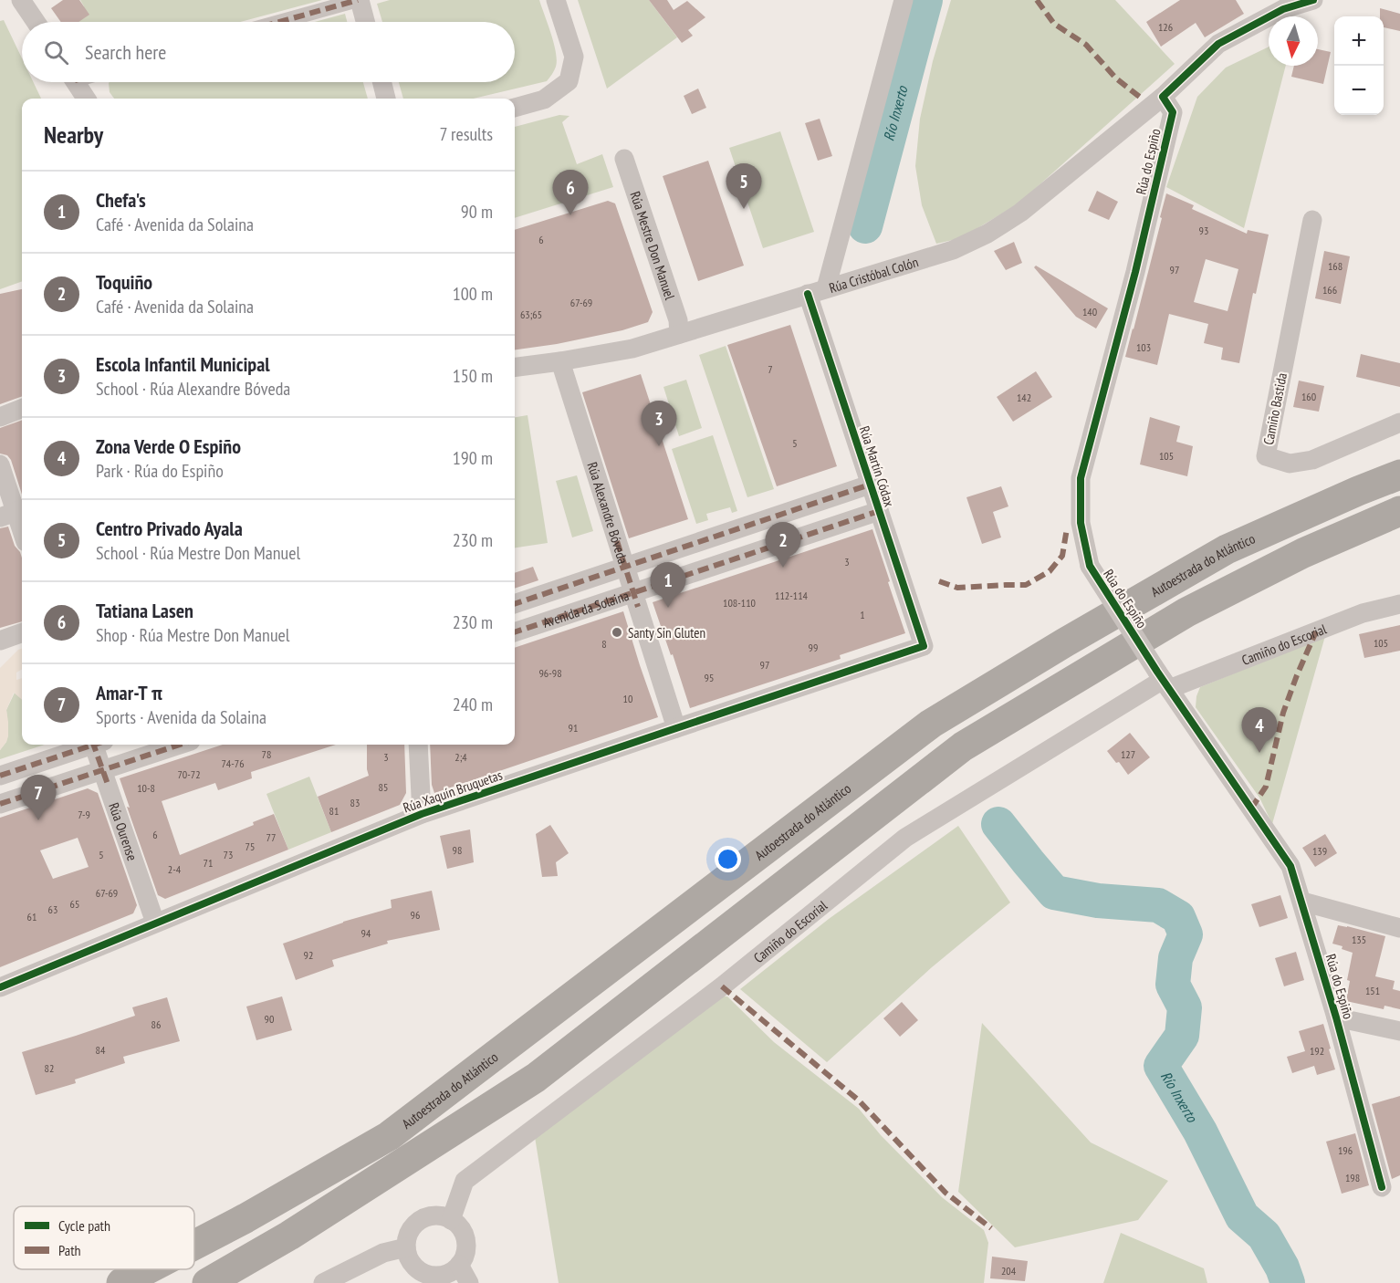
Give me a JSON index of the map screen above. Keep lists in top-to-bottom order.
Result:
{
  "streets": {
    "highway": ["Autoestrada do Atlántico"],
    "street": [
      "Rúa do Espiño",
      "Rúa Mestre Don Manuel",
      "Rúa Cristóbal Colón",
      "Camiño Bastida",
      "Rúa Martín Códax",
      "Rúa Alexandre Bóveda",
      "Avenida da Solaina",
      "Camiño do Escorial",
      "Rúa Xaquín Bruquetas",
      "Rúa Ourense"
    ]
  },
  "crossings": [
    ["Rúa do Espiño", "Rúa Cristóbal Colón"],
    ["Rúa do Espiño", "Camiño do Escorial"],
    ["Rúa Mestre Don Manuel", "Rúa Cristóbal Colón"],
    ["Rúa Cristóbal Colón", "Rúa Martín Códax"],
    ["Rúa Cristóbal Colón", "Rúa Alexandre Bóveda"],
    ["Rúa Martín Códax", "Avenida da Solaina"],
    ["Rúa Martín Códax", "Rúa Xaquín Bruquetas"],
    ["Rúa Alexandre Bóveda", "Avenida da Solaina"],
    ["Rúa Alexandre Bóveda", "Rúa Xaquín Bruquetas"],
    ["Rúa Xaquín Bruquetas", "Rúa Ourense"]
  ],
  "water": ["Río Inxerto"],
  "places": ["Santy Sin Gluten"],
  "house_numbers": [
    "126",
    "93",
    "6",
    "168",
    "97",
    "166",
    "67-69",
    "140",
    "63;65",
    "103",
    "7",
    "160",
    "142",
    "5",
    "105",
    "3",
    "112-114",
    "108-110",
    "1",
    "105",
    "8",
    "99",
    "97",
    "96-98",
    "95",
    "10",
    "91",
    "78",
    "127",
    "3",
    "2;4",
    "74-76",
    "70-72",
    "85",
    "10-8",
    "83",
    "81",
    "7-9",
    "6",
    "77",
    "75",
    "98",
    "139",
    "5",
    "73",
    "71",
    "2-4",
    "67-69",
    "65",
    "63",
    "96",
    "61",
    "94",
    "135",
    "92",
    "151",
    "90",
    "86",
    "84",
    "192",
    "82",
    "196",
    "198",
    "204"
  ],
  "legend": ["Cycle path", "Path"],
  "north": "bottom",
  "page": {
    "map_buttons": ["+", "−"],
    "search": "Search here",
    "heading": ["Nearby", "7 results"],
    "pins": [
      "5",
      "6",
      "3",
      "2",
      "1",
      "4",
      "7"
    ],
    "list": [
      {
        "mark": "1",
        "name": "Chefa's",
        "note": "Café · Avenida da Solaina",
        "value": "90 m"
      },
      {
        "mark": "2",
        "name": "Toquiño",
        "note": "Café · Avenida da Solaina",
        "value": "100 m"
      },
      {
        "mark": "3",
        "name": "Escola Infantil Municipal",
        "note": "School · Rúa Alexandre Bóveda",
        "value": "150 m"
      },
      {
        "mark": "4",
        "name": "Zona Verde O Espiño",
        "note": "Park · Rúa do Espiño",
        "value": "190 m"
      },
      {
        "mark": "5",
        "name": "Centro Privado Ayala",
        "note": "School · Rúa Mestre Don Manuel",
        "value": "230 m"
      },
      {
        "mark": "6",
        "name": "Tatiana Lasen",
        "note": "Shop · Rúa Mestre Don Manuel",
        "value": "230 m"
      },
      {
        "mark": "7",
        "name": "Amar-T π",
        "note": "Sports · Avenida da Solaina",
        "value": "240 m"
      }
    ]
  }
}
